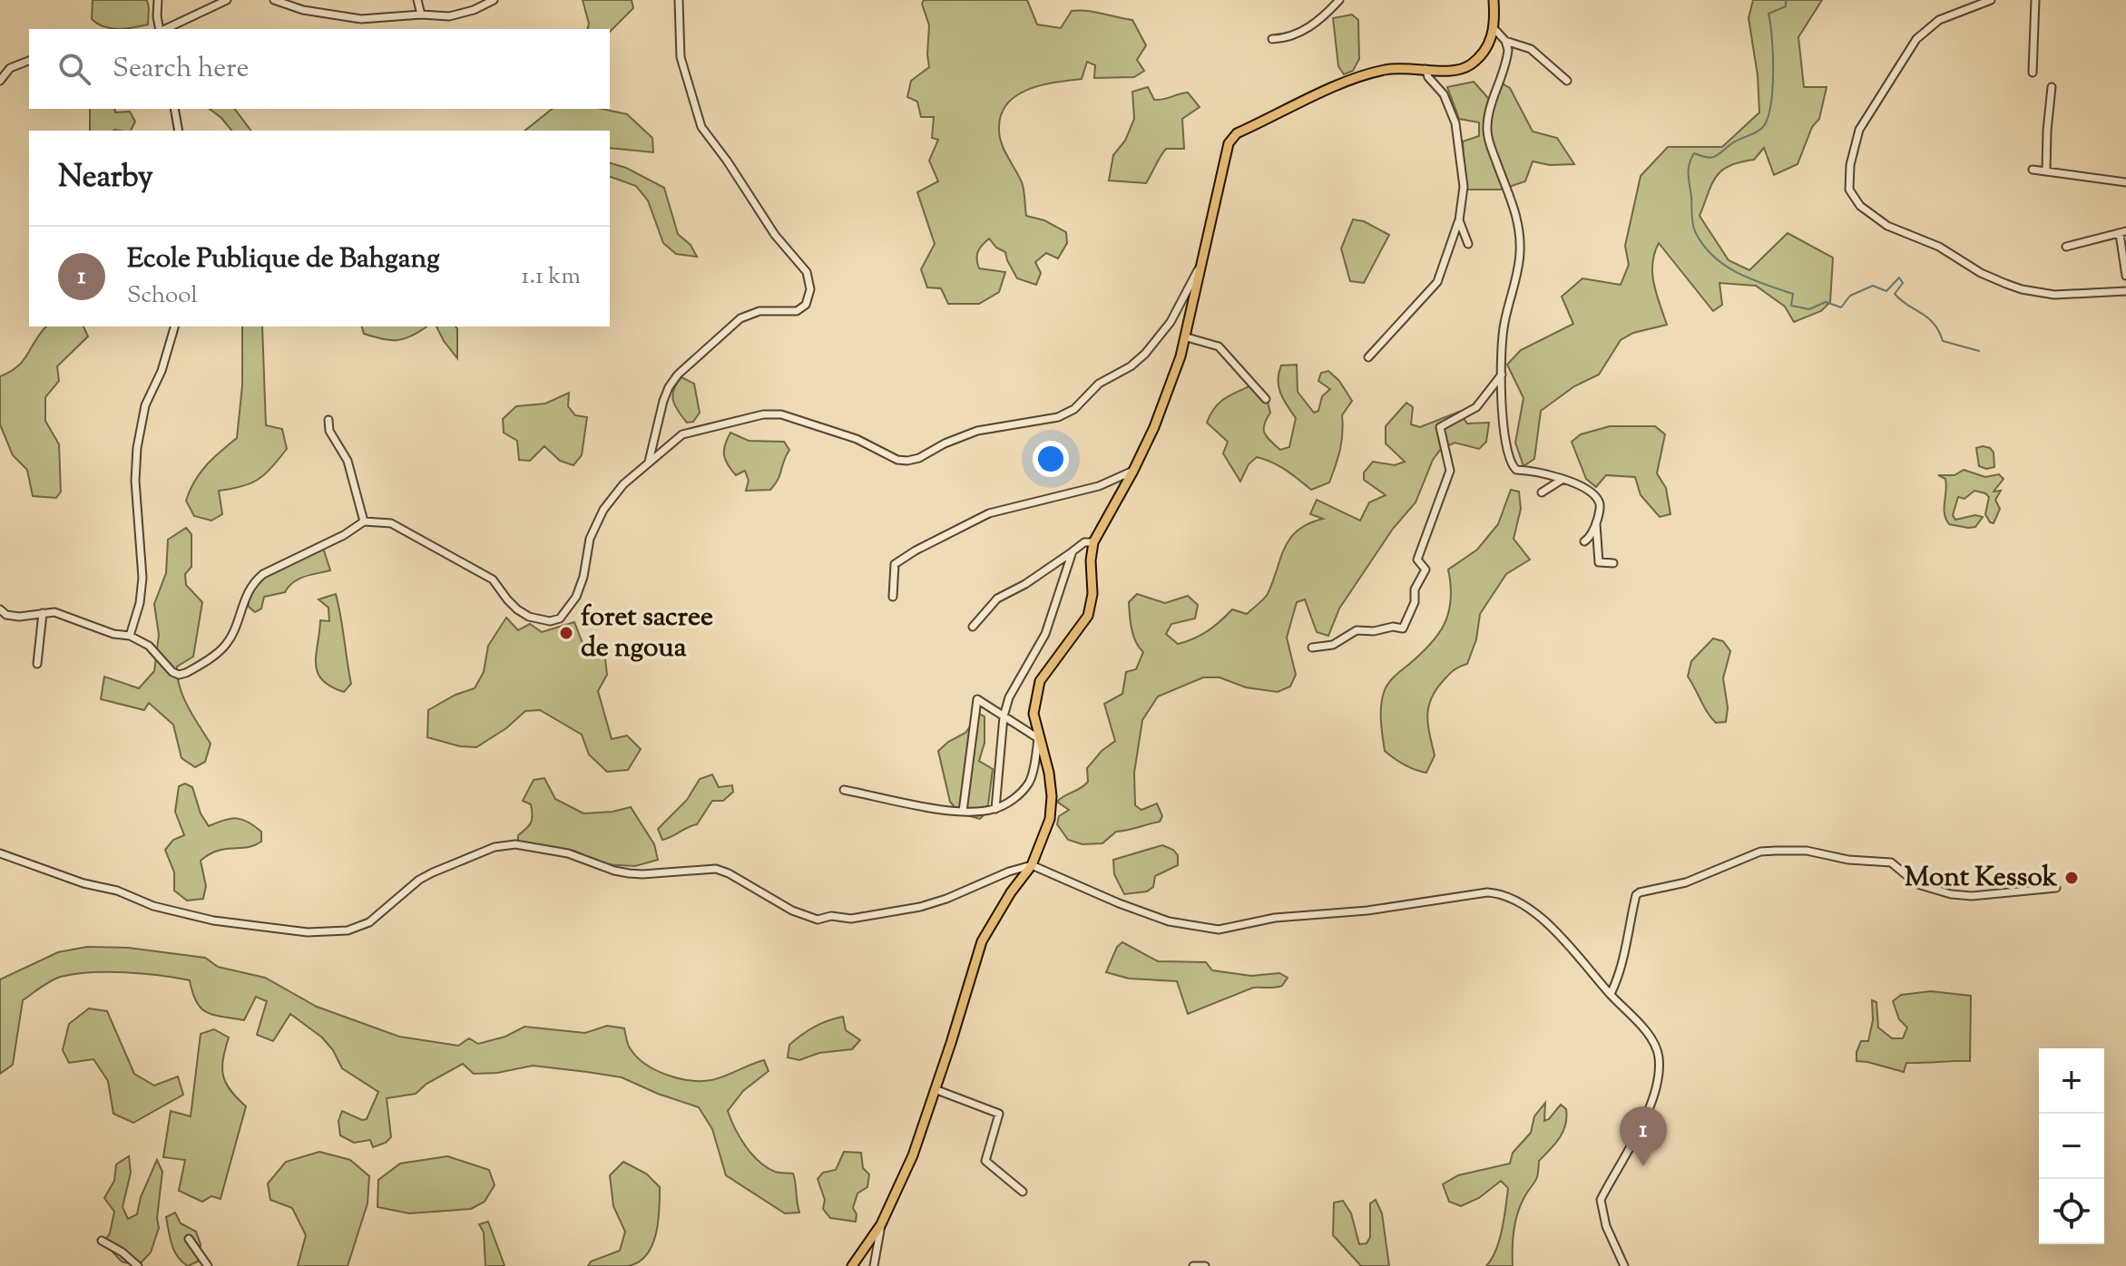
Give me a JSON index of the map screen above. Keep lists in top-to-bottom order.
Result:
{
  "places": ["foret sacree de ngoua", "Mont Kessok"],
  "page": {
    "search": "Search here",
    "heading": "Nearby",
    "list": [
      {
        "mark": "1",
        "name": "Ecole Publique de Bahgang",
        "note": "School",
        "value": "1.1 km"
      }
    ],
    "map_buttons": ["+", "−"],
    "pins": "1"
  }
}
